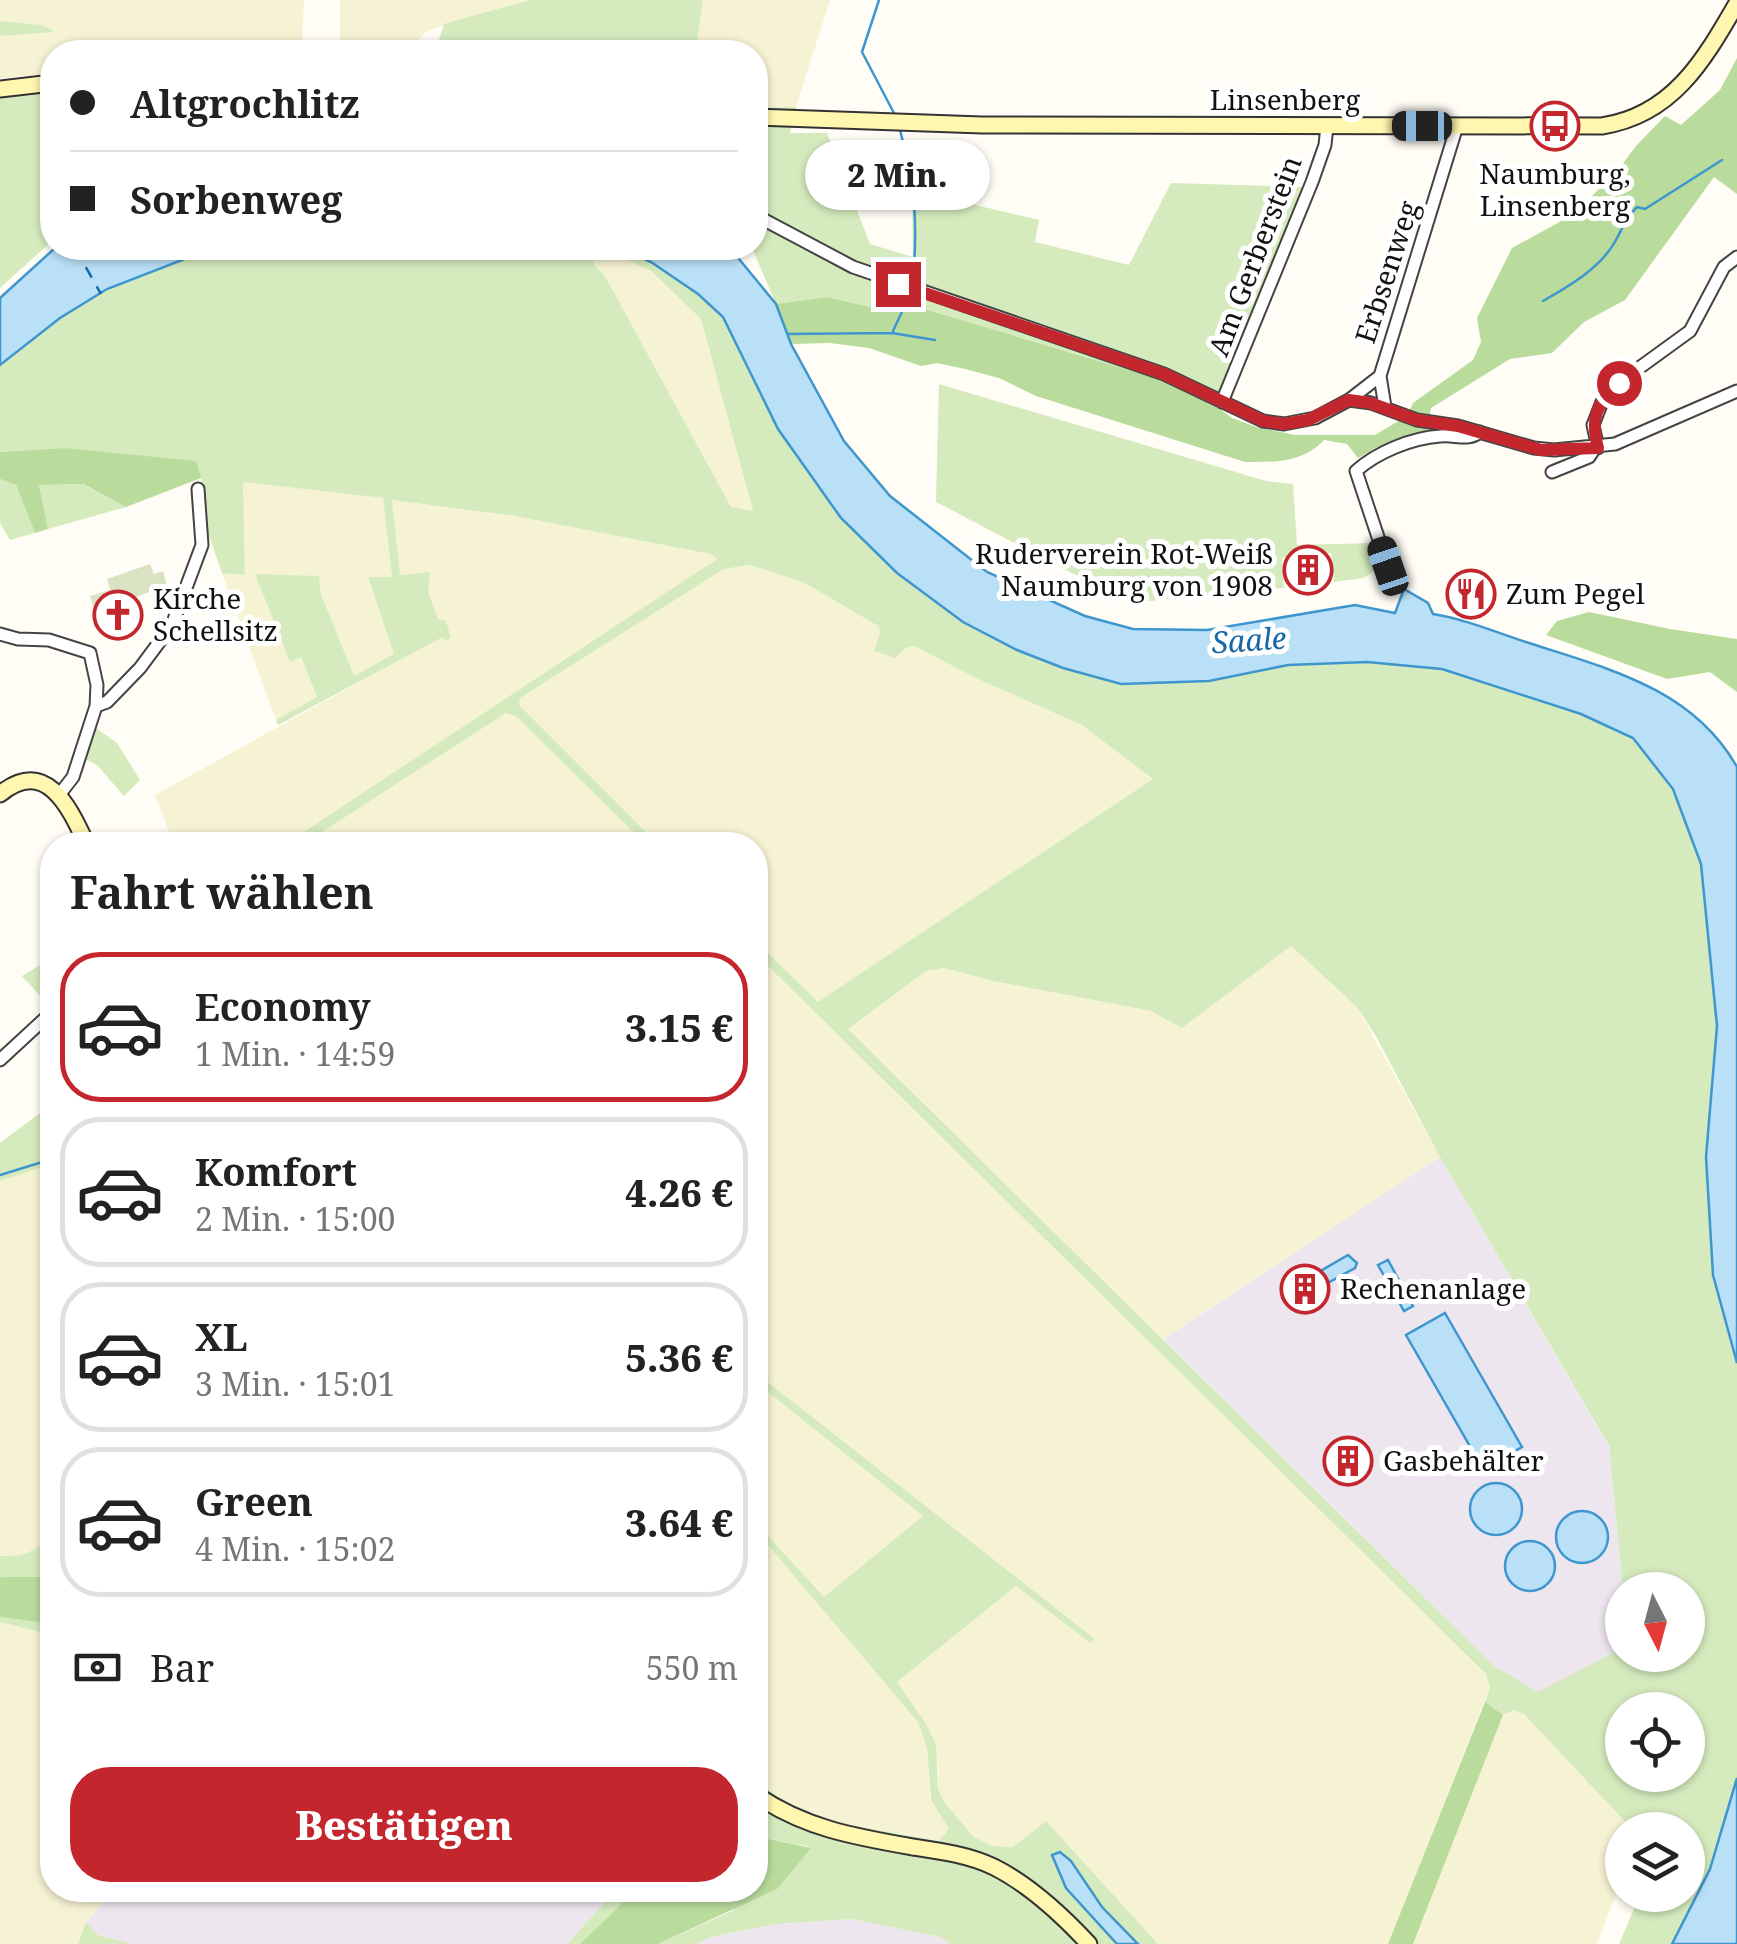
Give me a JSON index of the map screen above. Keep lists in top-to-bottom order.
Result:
{
  "streets": {
    "main road": ["Linsenberg"],
    "street": ["Am Gerberstein", "Erbsenweg"]
  },
  "crossings": [
    ["Linsenberg", "Am Gerberstein"],
    ["Linsenberg", "Erbsenweg"]
  ],
  "water": ["Saale"],
  "places": {
    "bus stop": ["Naumburg, Linsenberg"],
    "building": ["Ruderverein Rot-Weiß Naumburg von 1908", "Rechenanlage", "Gasbehälter"],
    "restaurant": ["Zum Pegel"],
    "church": ["Kirche Schellsitz"]
  },
  "north": "bottom",
  "page": {
    "banner": ["Altgrochlitz", "Sorbenweg"],
    "bubble": "2 Min.",
    "heading": "Fahrt wählen",
    "list": [
      {
        "name": "Economy",
        "note": "1 Min. · 14:59",
        "value": "3.15 €"
      },
      {
        "name": "Komfort",
        "note": "2 Min. · 15:00",
        "value": "4.26 €"
      },
      {
        "name": "XL",
        "note": "3 Min. · 15:01",
        "value": "5.36 €"
      },
      {
        "name": "Green",
        "note": "4 Min. · 15:02",
        "value": "3.64 €"
      }
    ],
    "pay": ["Bar", "550 m"],
    "buttons": "Bestätigen"
  }
}
